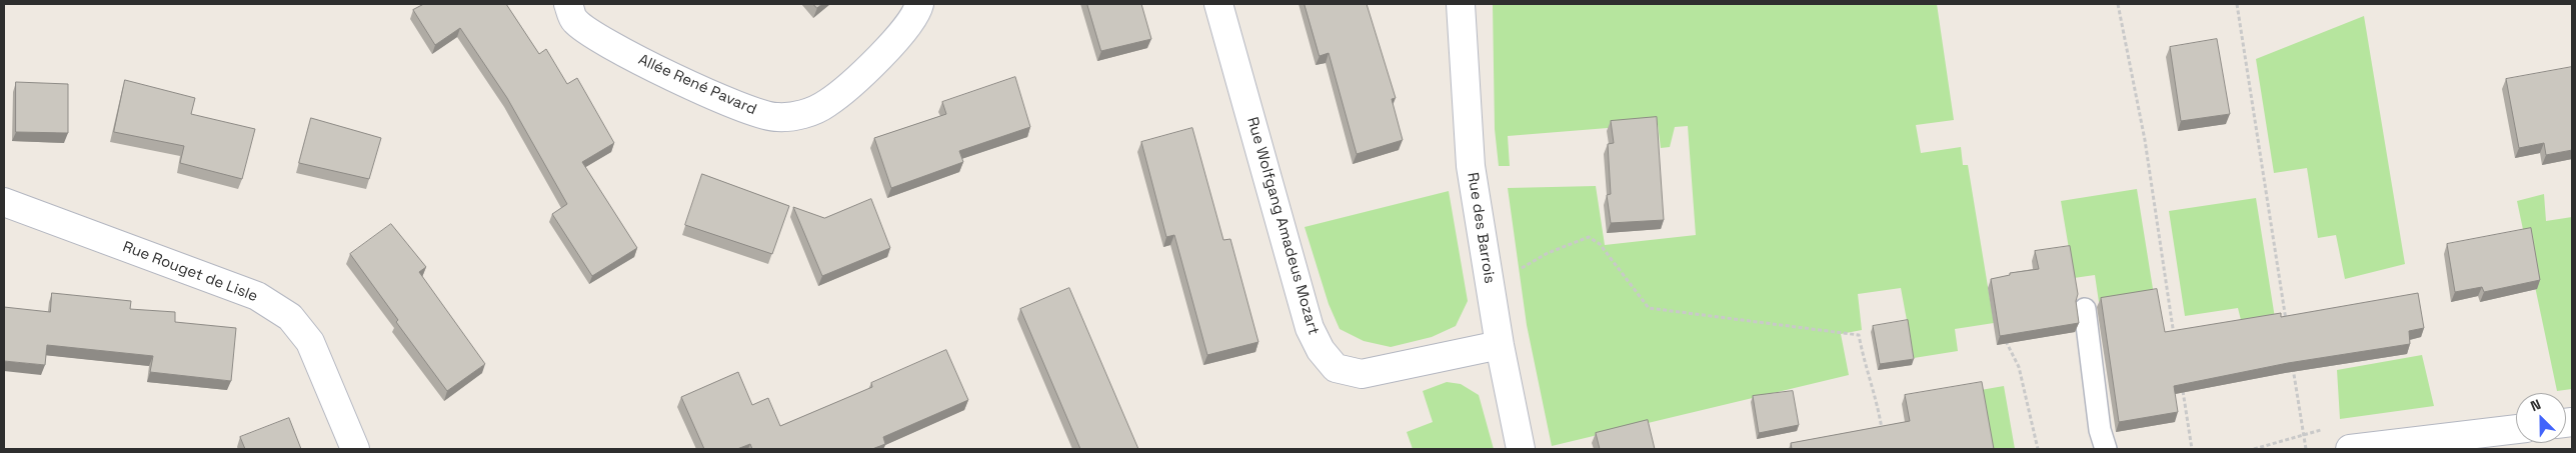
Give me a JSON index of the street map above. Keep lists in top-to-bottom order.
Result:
{
  "streets": {
    "street": [
      "Allée René Pavard",
      "Rue Wolfgang Amadeus Mozart",
      "Rue des Barrois",
      "Rue Rouget de Lisle"
    ]
  },
  "crossings": [
    ["Rue Wolfgang Amadeus Mozart", "Rue des Barrois"]
  ],
  "north": "top left"
}
